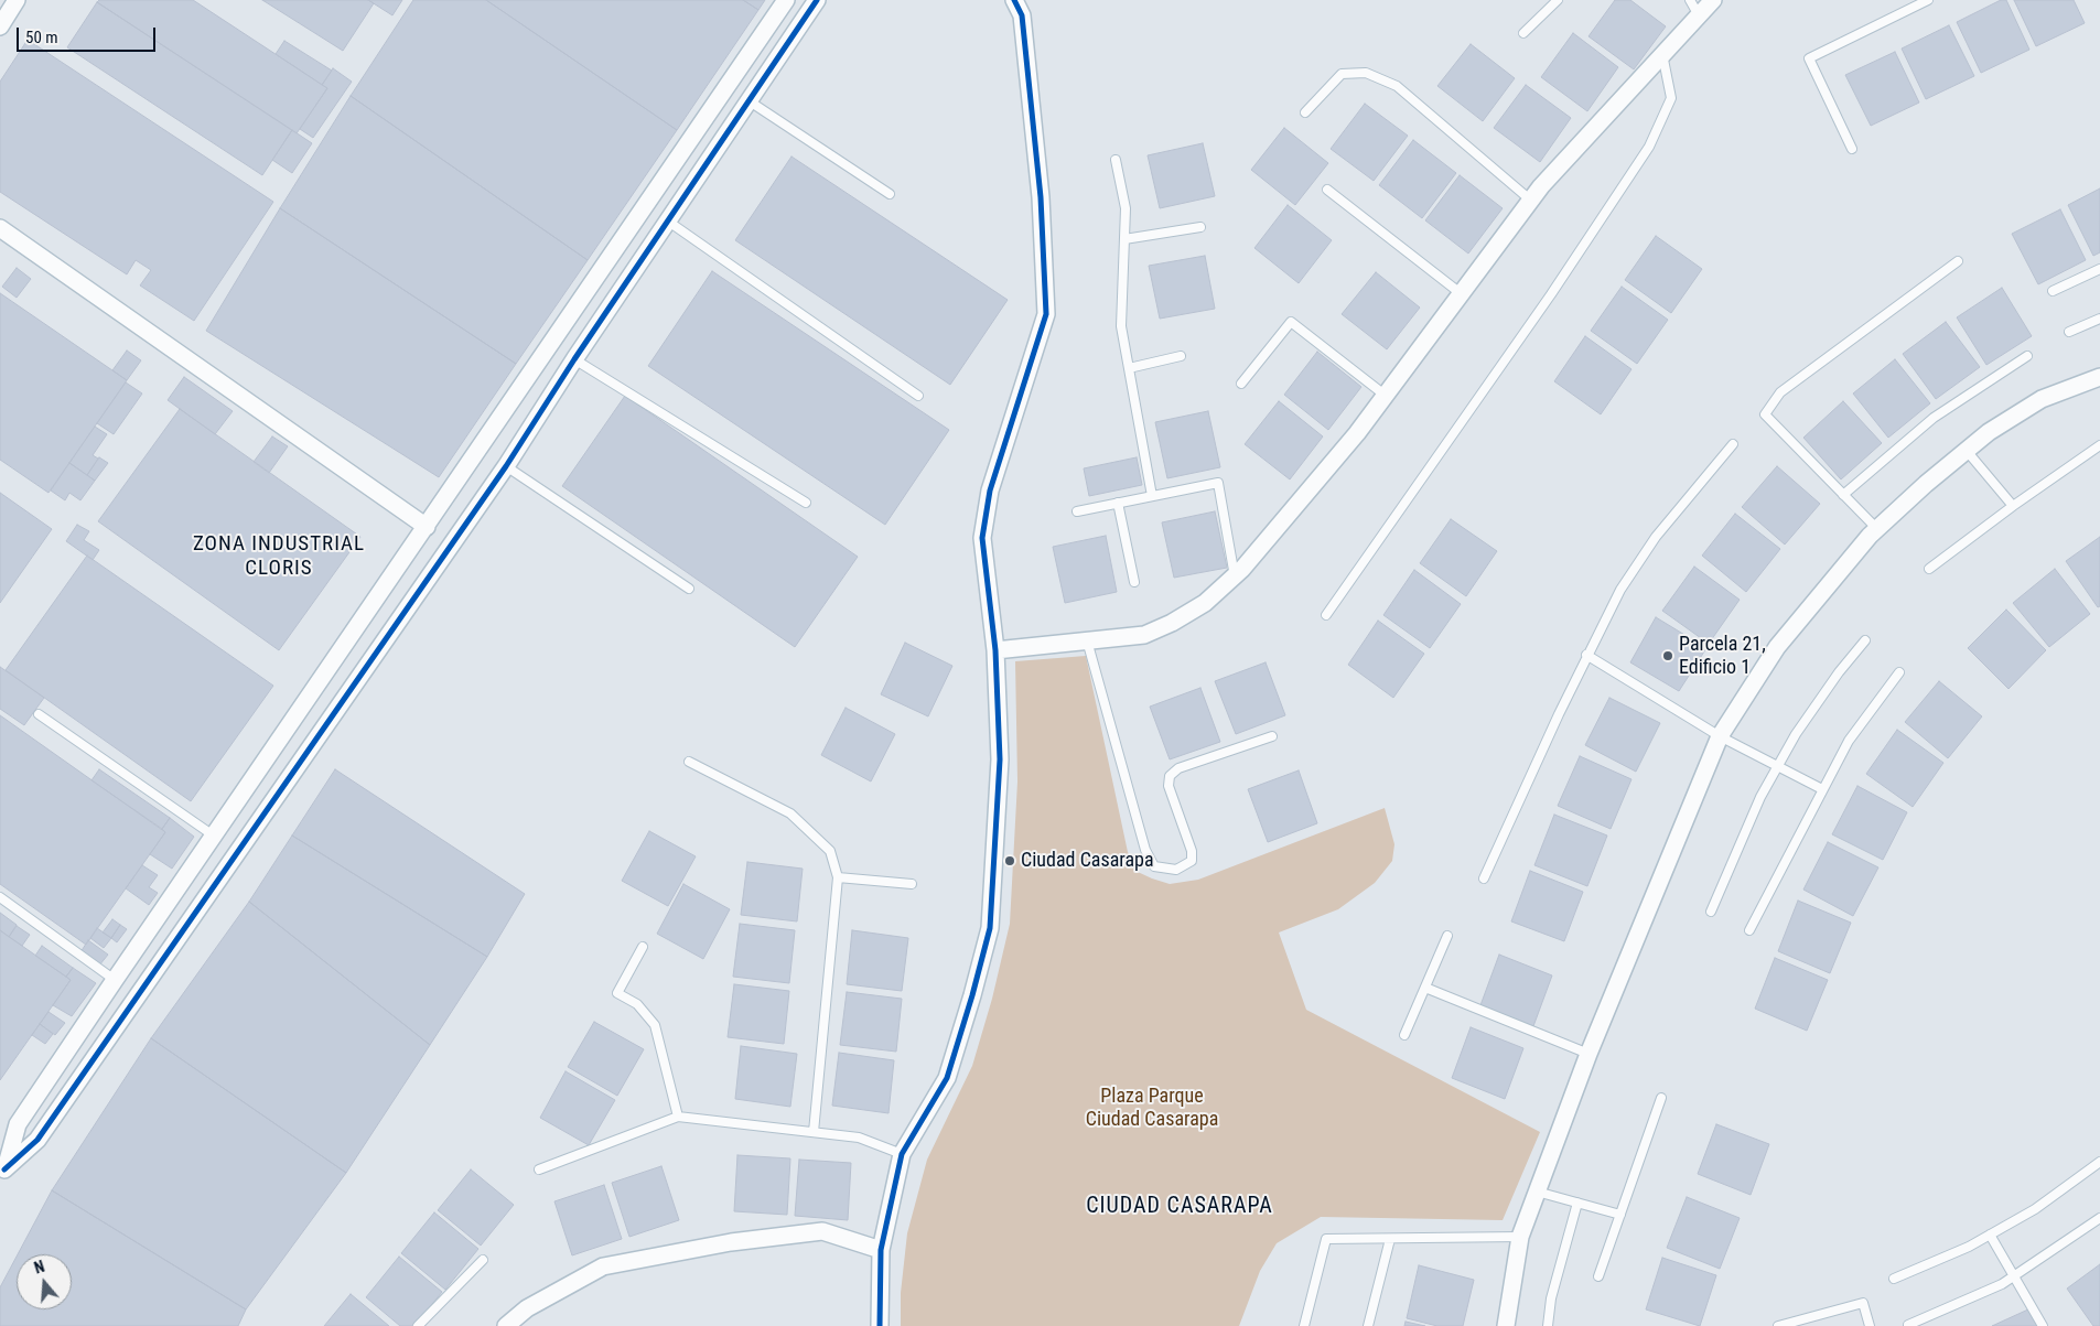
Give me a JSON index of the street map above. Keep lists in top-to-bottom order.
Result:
{
  "districts": ["ZONA INDUSTRIAL CLORIS", "CIUDAD CASARAPA"],
  "parks": ["Plaza Parque Ciudad Casarapa"],
  "places": ["Parcela 21, Edificio 1", "Ciudad Casarapa"],
  "scale_bar": "50 m",
  "north": "top"
}
